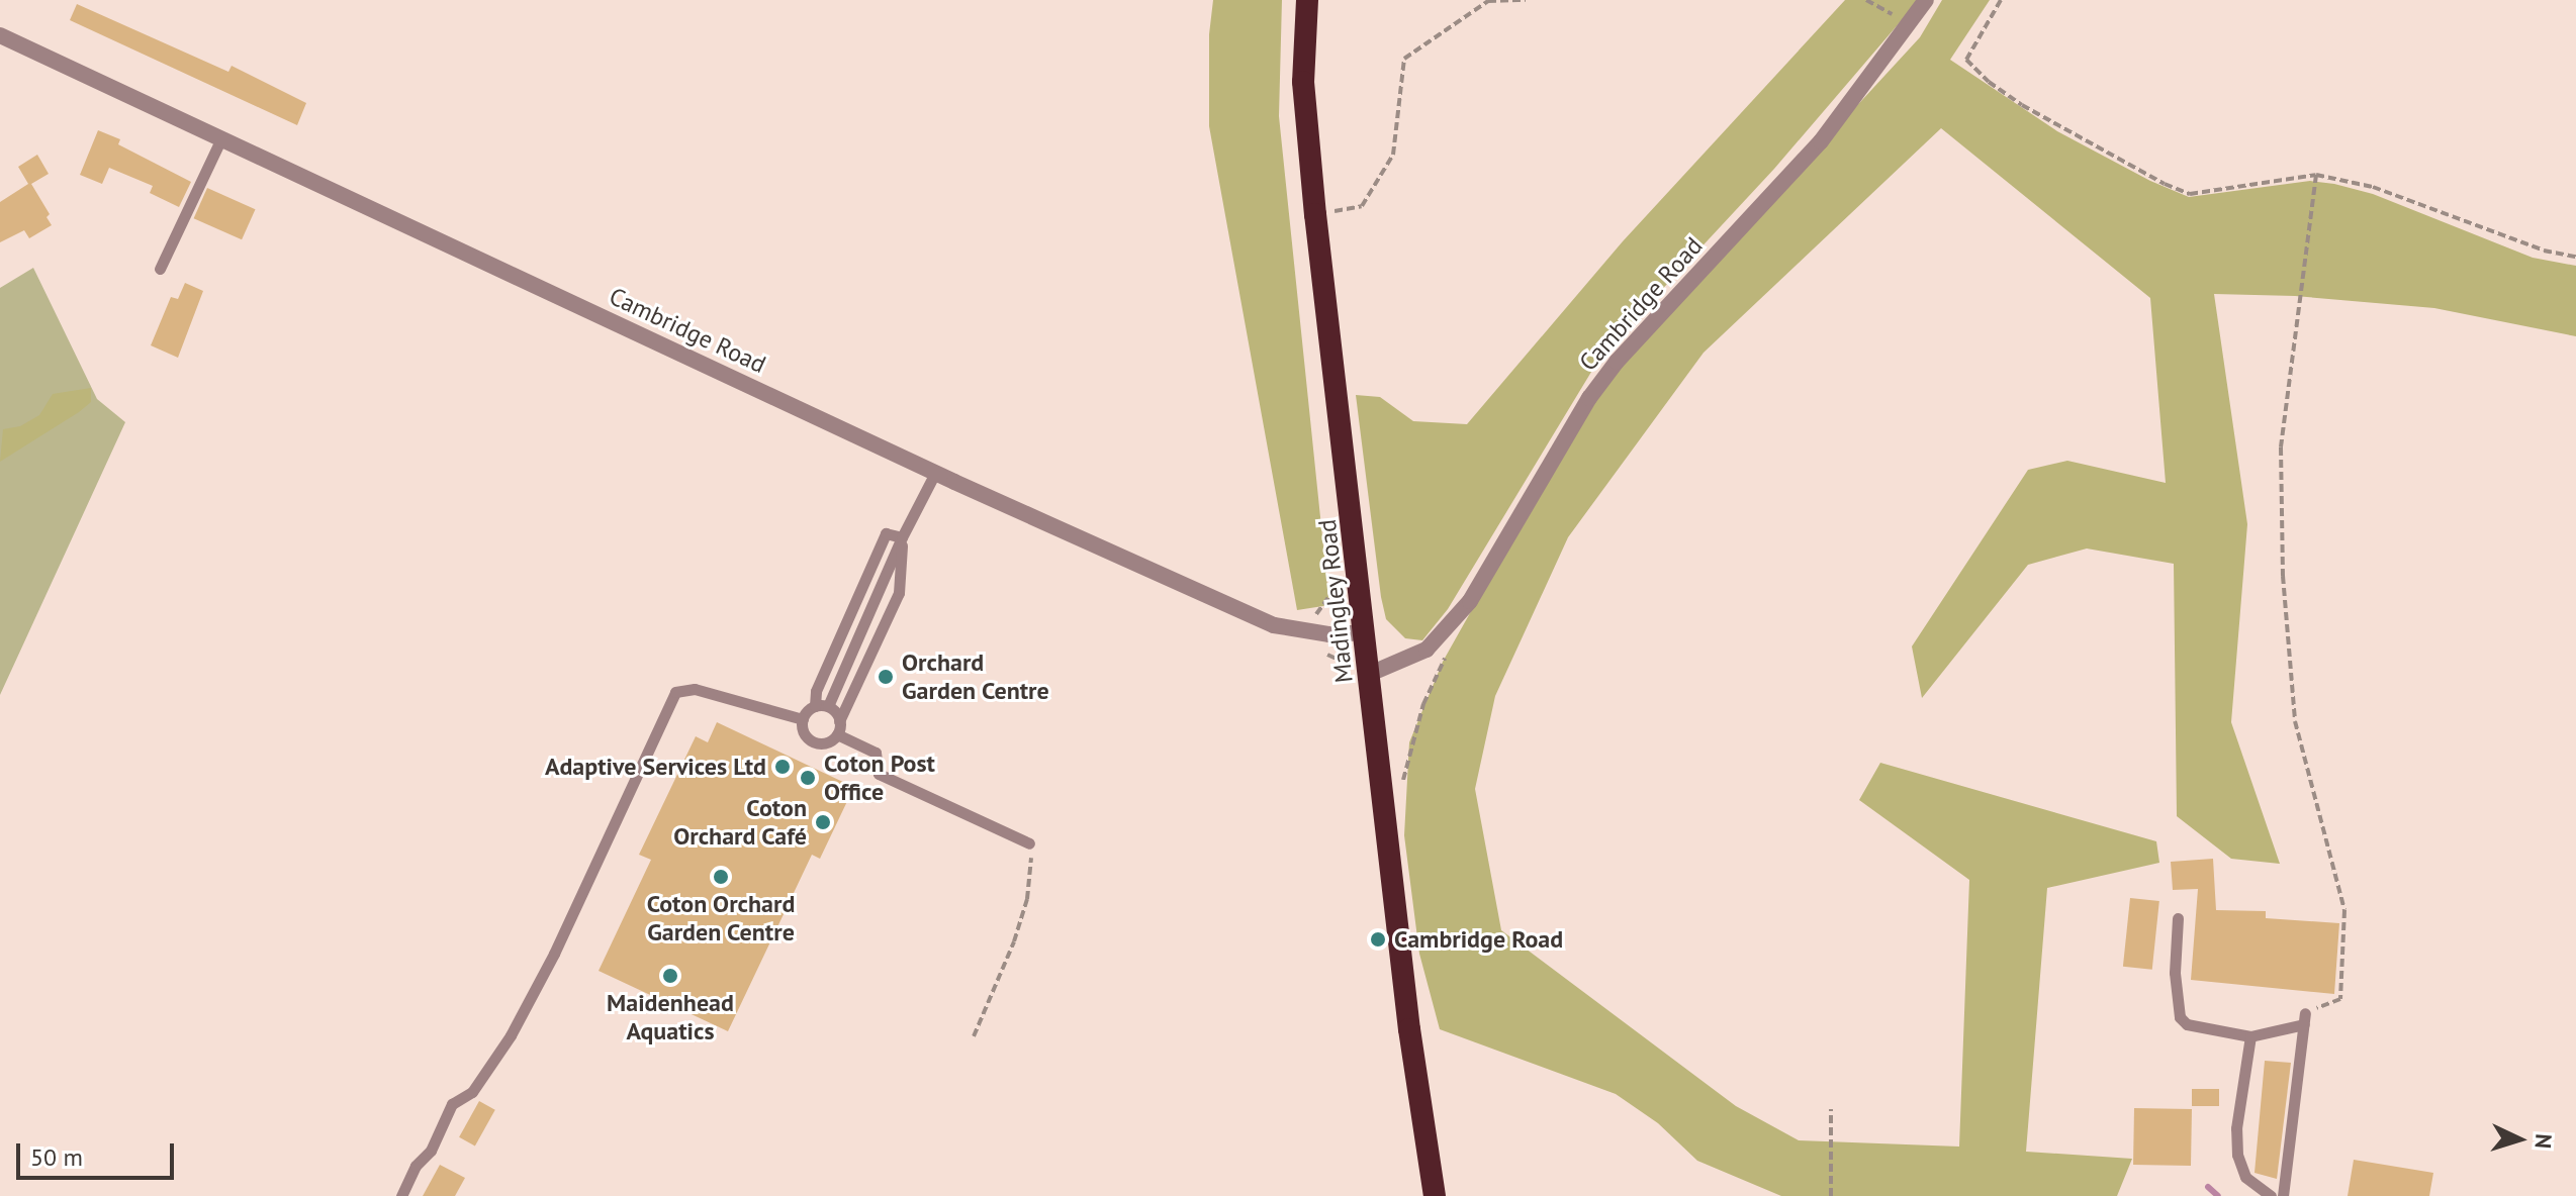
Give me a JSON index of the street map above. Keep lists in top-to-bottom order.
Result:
{
  "streets": {
    "highway": ["Madingley Road"],
    "street": ["Cambridge Road"]
  },
  "crossings": [
    ["Cambridge Road", "Madingley Road"]
  ],
  "places": [
    "Orchard Garden Centre",
    "Adaptive Services Ltd",
    "Coton Post Office",
    "Coton Orchard Café",
    "Coton Orchard Garden Centre",
    "Cambridge Road",
    "Maidenhead Aquatics"
  ],
  "scale_bar": "50 m",
  "north": "right"
}
